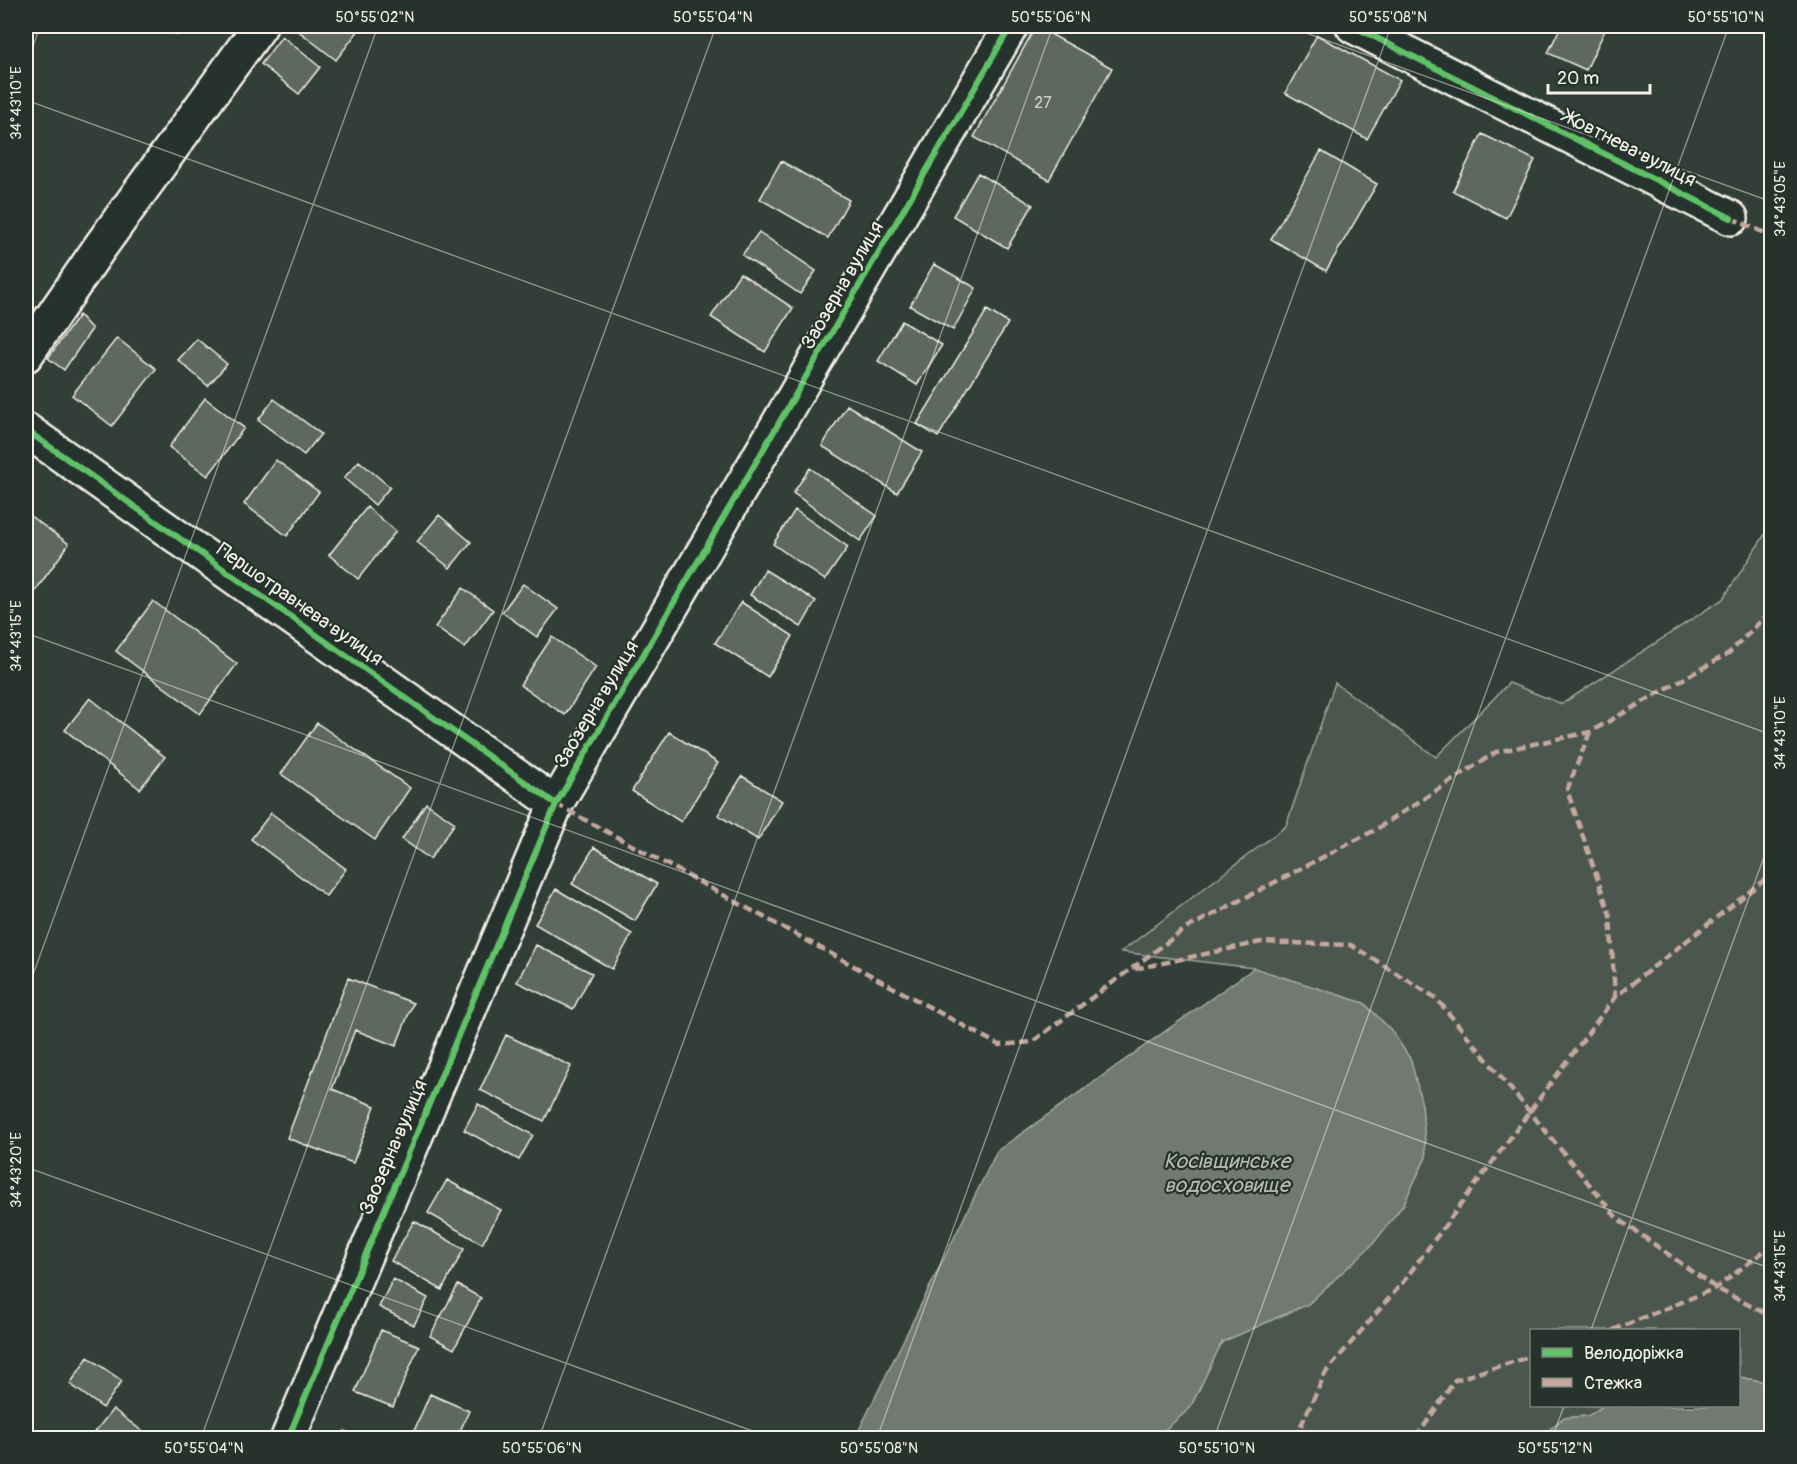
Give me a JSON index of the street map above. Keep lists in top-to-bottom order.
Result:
{
  "streets": {
    "street": ["Жовтнева вулиця", "Заозерна вулиця", "Першотравнева вулиця"]
  },
  "crossings": [
    ["Заозерна вулиця", "Першотравнева вулиця"]
  ],
  "water": ["Косівщинське водосховище"],
  "house_numbers": ["27"],
  "legend": ["Велодоріжка", "Стежка"],
  "scale_bar": "20 m",
  "coordinates": [
    "50°55'02\"N",
    "50°55'04\"N",
    "50°55'06\"N",
    "50°55'08\"N",
    "50°55'10\"N",
    "34°43'10\"E",
    "34°43'05\"E",
    "34°43'15\"E",
    "34°43'20\"E",
    "50°55'12\"N"
  ]
}
